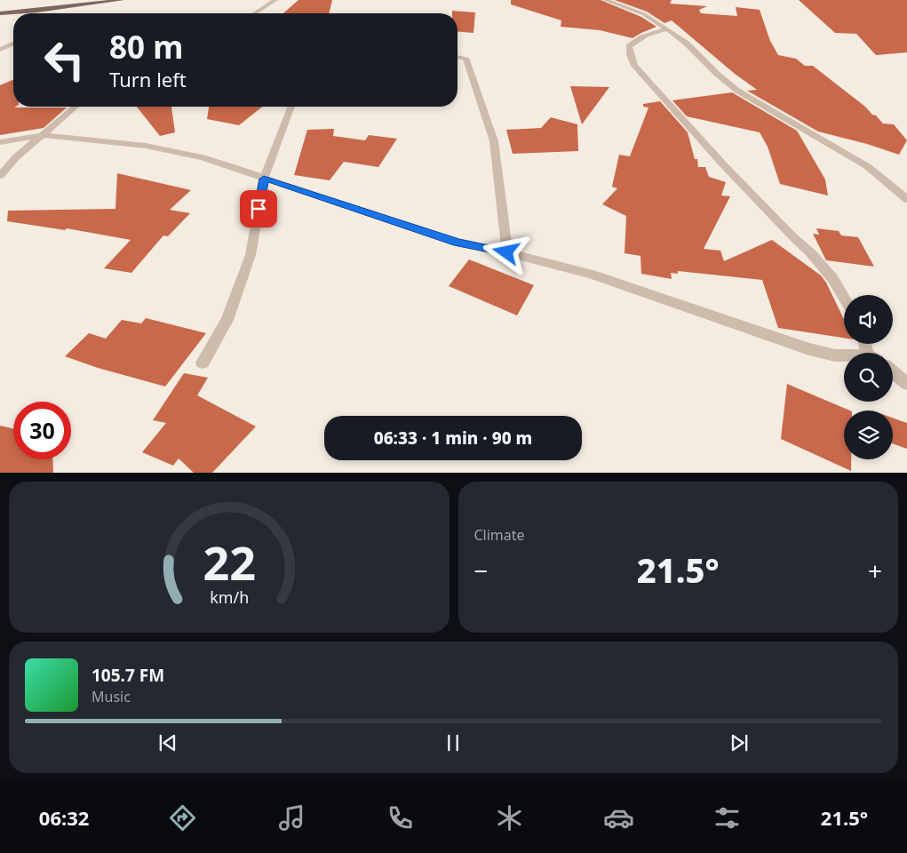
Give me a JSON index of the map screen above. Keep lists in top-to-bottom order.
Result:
{
  "page": {
    "turn": ["80 m", "Turn left"],
    "limit": "30",
    "trip": "06:33 · 1 min · 90 m",
    "tile": "Climate",
    "heat": ["−", "21.5°", "+"],
    "song": ["105.7 FM", "Music"],
    "tabs": ["06:32", "21.5°"],
    "gauge": ["22", "km/h"]
  }
}
